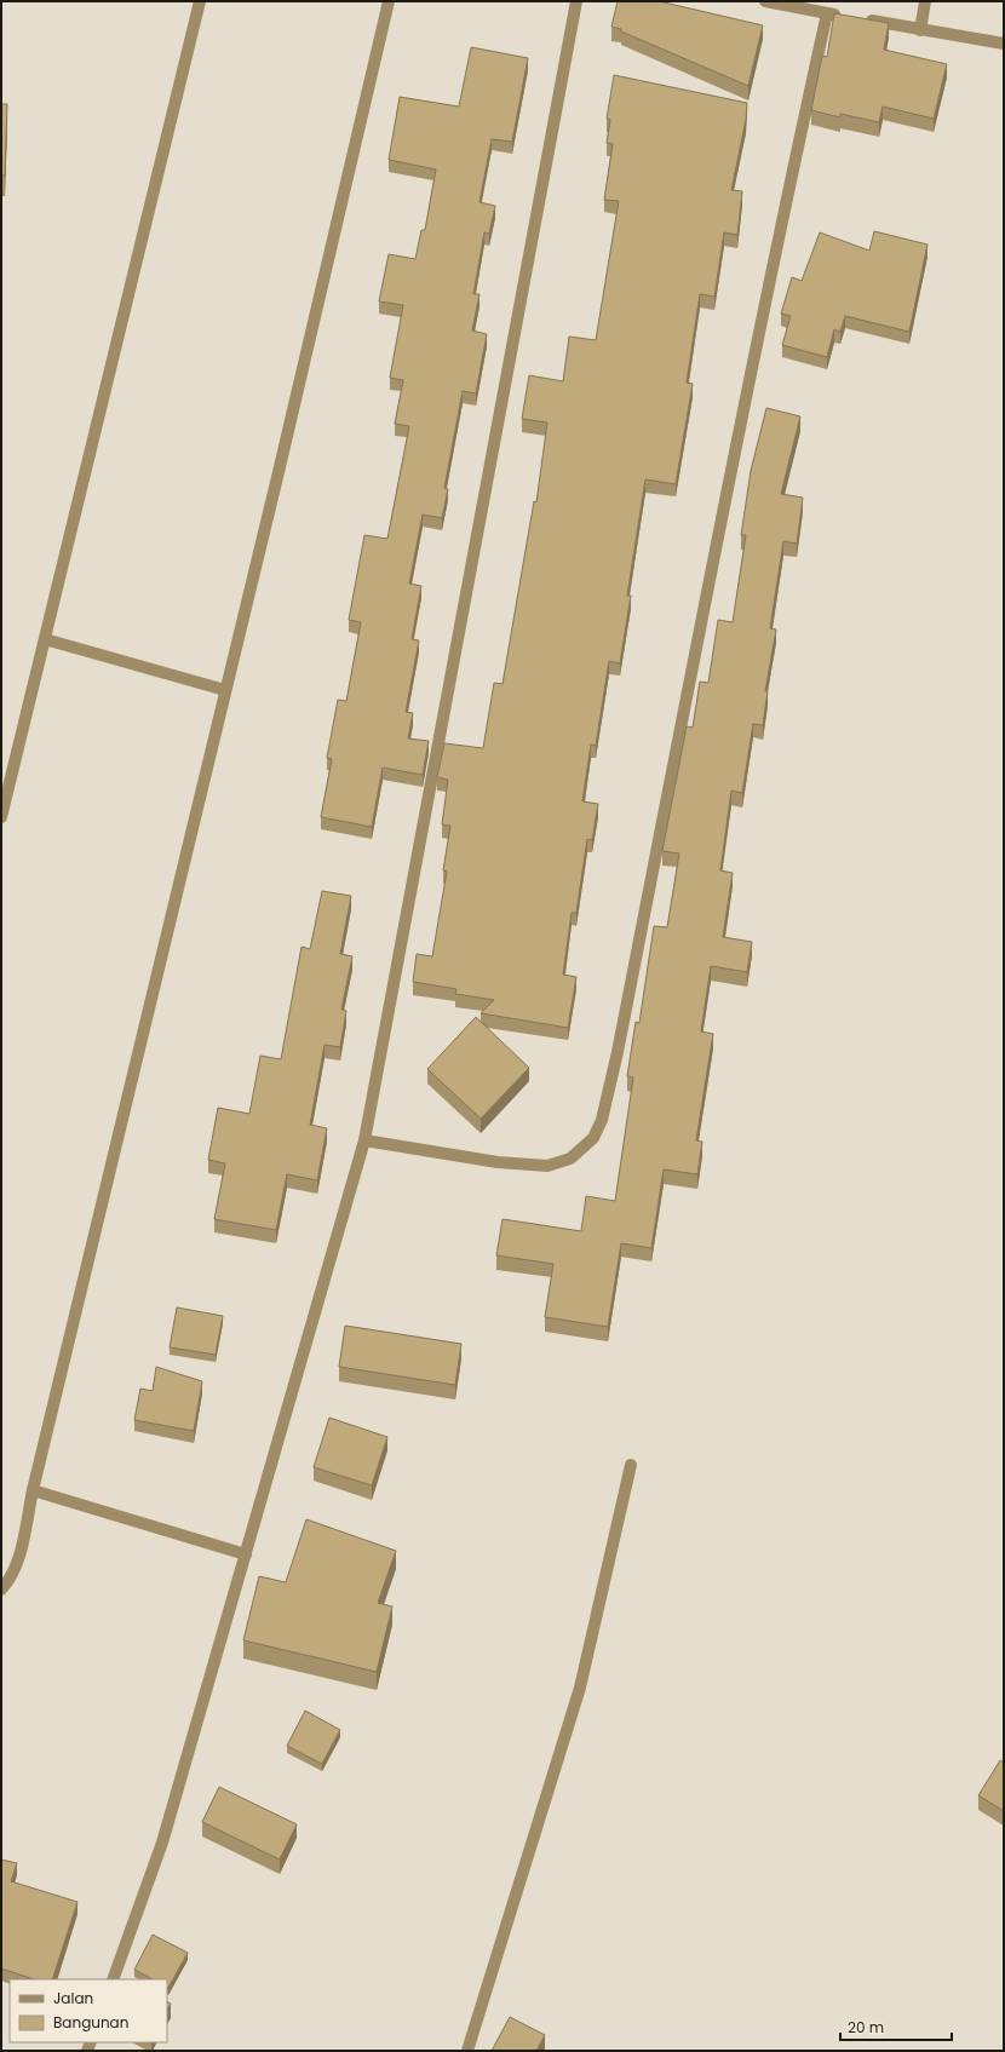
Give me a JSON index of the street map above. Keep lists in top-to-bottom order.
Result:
{
  "legend": ["Jalan", "Bangunan"],
  "scale_bar": "20 m"
}
